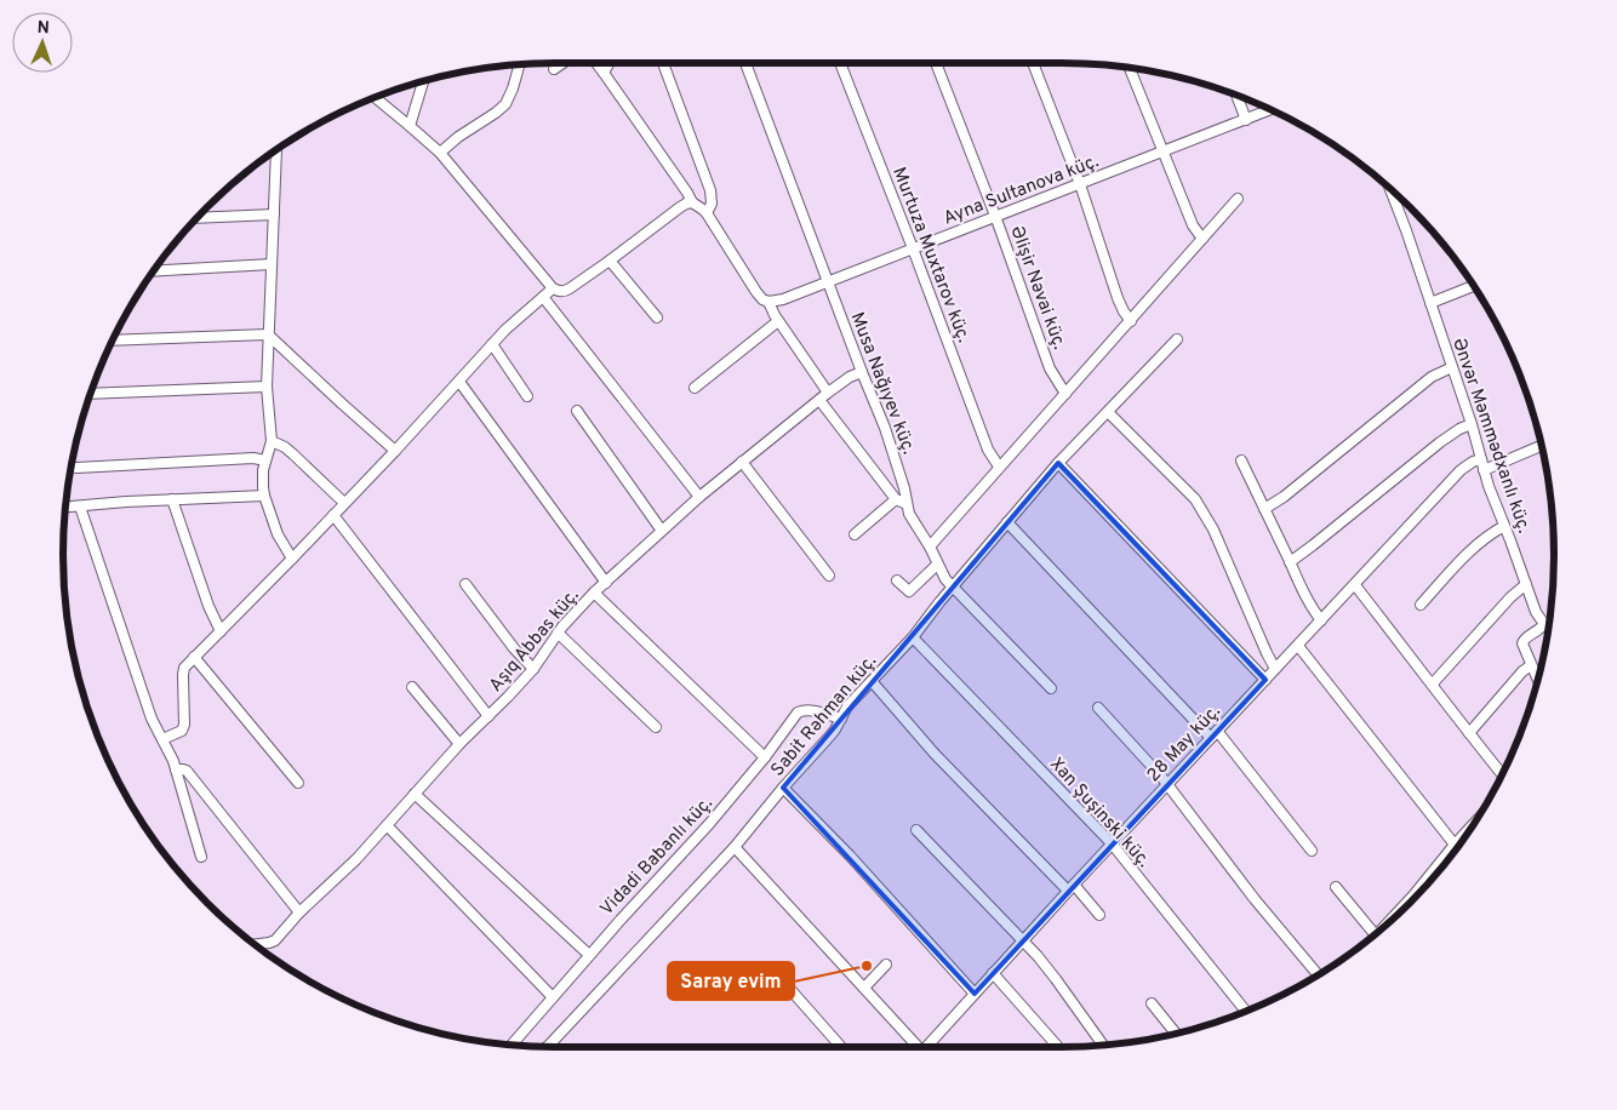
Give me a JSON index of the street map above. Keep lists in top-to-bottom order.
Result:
{
  "streets": {
    "street": [
      "Ayna Sultanova küç.",
      "Murtuza Muxtarov küç.",
      "Əlişir Nəvai küç.",
      "Musa Nağıyev küç.",
      "Ənvər Məmmədxanlı küç.",
      "Aşıq Abbas küç.",
      "Sabit Rəhman küç.",
      "28 May küç.",
      "Xan Şuşinski küç.",
      "Vidadi Babanlı küç."
    ]
  },
  "crossings": [
    ["Ayna Sultanova küç.", "Murtuza Muxtarov küç."],
    ["Ayna Sultanova küç.", "Əlişir Nəvai küç."],
    ["Ayna Sultanova küç.", "Musa Nağıyev küç."],
    ["Musa Nağıyev küç.", "Aşıq Abbas küç."],
    ["Musa Nağıyev küç.", "Sabit Rəhman küç."],
    ["Ənvər Məmmədxanlı küç.", "28 May küç."],
    ["Sabit Rəhman küç.", "Xan Şuşinski küç."],
    ["Sabit Rəhman küç.", "Vidadi Babanlı küç."],
    ["28 May küç.", "Xan Şuşinski küç."]
  ],
  "places": ["Saray evim"],
  "north": "top"
}
